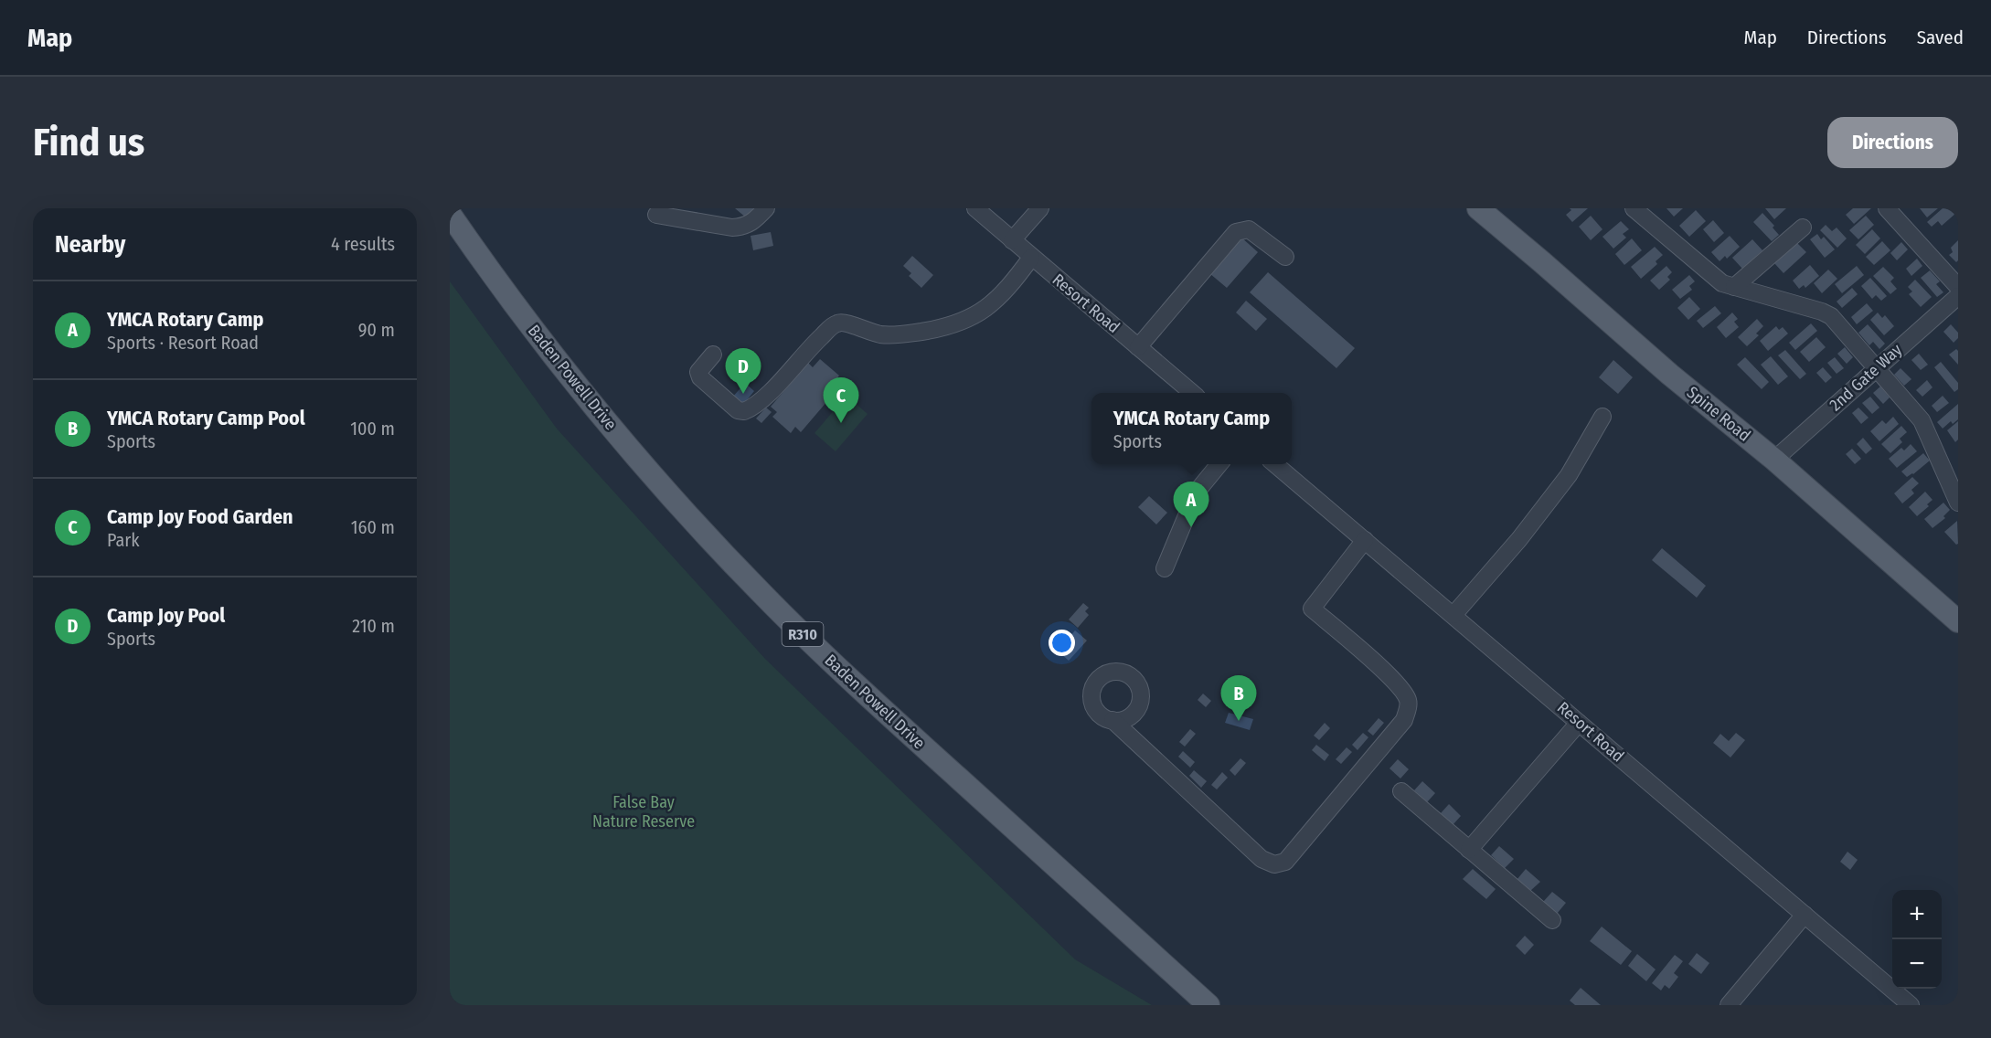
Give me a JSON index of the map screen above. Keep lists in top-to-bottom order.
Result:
{
  "streets": {
    "main road": ["Baden Powell Drive", "Spine Road", "R310"],
    "street": ["Resort Road", "2nd Gate Way"]
  },
  "crossings": [
    ["2nd Gate Way", "Spine Road"]
  ],
  "parks": ["False Bay Nature Reserve"],
  "page": {
    "header": "Map",
    "nav": ["Map", "Directions", "Saved"],
    "buttons": "Directions",
    "title": "Find us",
    "heading": ["Nearby", "4 results"],
    "list": [
      {
        "mark": "A",
        "name": "YMCA Rotary Camp",
        "note": "Sports · Resort Road",
        "value": "90 m"
      },
      {
        "mark": "B",
        "name": "YMCA Rotary Camp Pool",
        "note": "Sports",
        "value": "100 m"
      },
      {
        "mark": "C",
        "name": "Camp Joy Food Garden",
        "note": "Park",
        "value": "160 m"
      },
      {
        "mark": "D",
        "name": "Camp Joy Pool",
        "note": "Sports",
        "value": "210 m"
      }
    ],
    "pins": [
      "D",
      "C",
      "A",
      "B"
    ],
    "popup": ["YMCA Rotary Camp", "Sports"],
    "map_buttons": ["+", "−"]
  }
}
